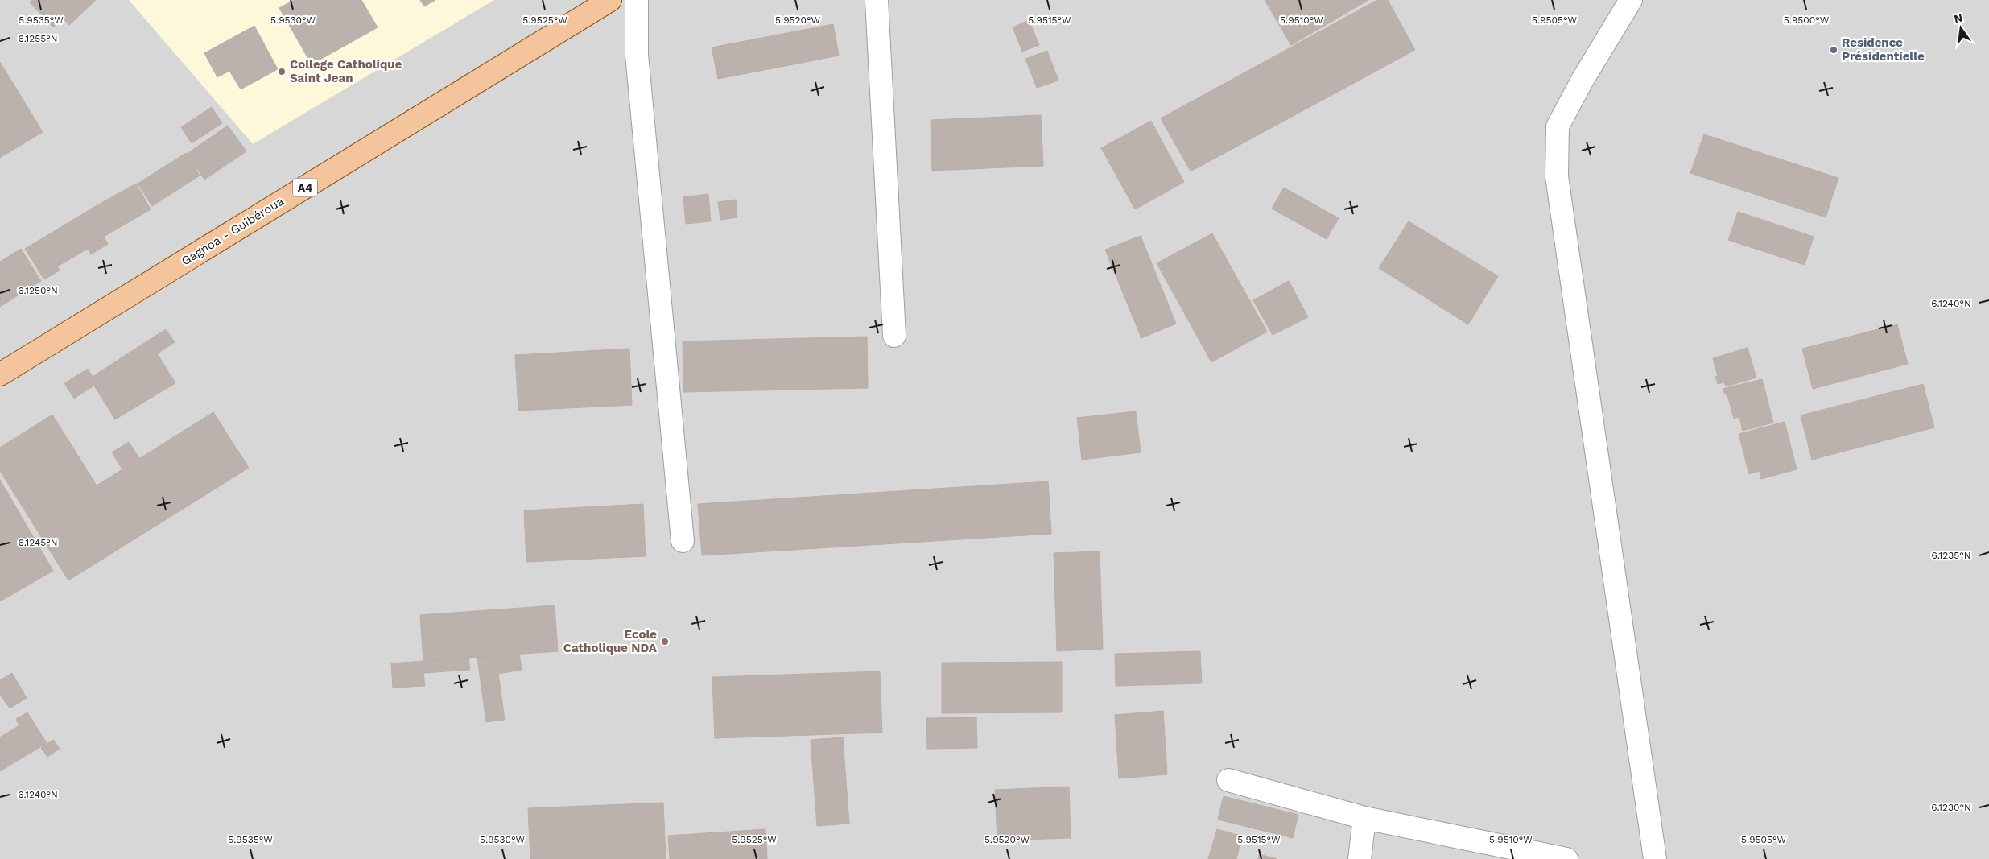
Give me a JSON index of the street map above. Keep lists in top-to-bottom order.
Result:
{
  "streets": {
    "main road": ["A4", "Gagnoa - Guibéroua"]
  },
  "places": ["Residence Présidentielle", "College Catholique Saint Jean", "Ecole Catholique NDA"],
  "north": "top",
  "coordinates": [
    "5.9535°W",
    "5.9530°W",
    "5.9525°W",
    "5.9520°W",
    "5.9515°W",
    "5.9510°W",
    "5.9505°W",
    "5.9500°W",
    "6.1255°N",
    "6.1250°N",
    "6.1240°N",
    "6.1245°N",
    "6.1235°N",
    "6.1230°N"
  ]
}
